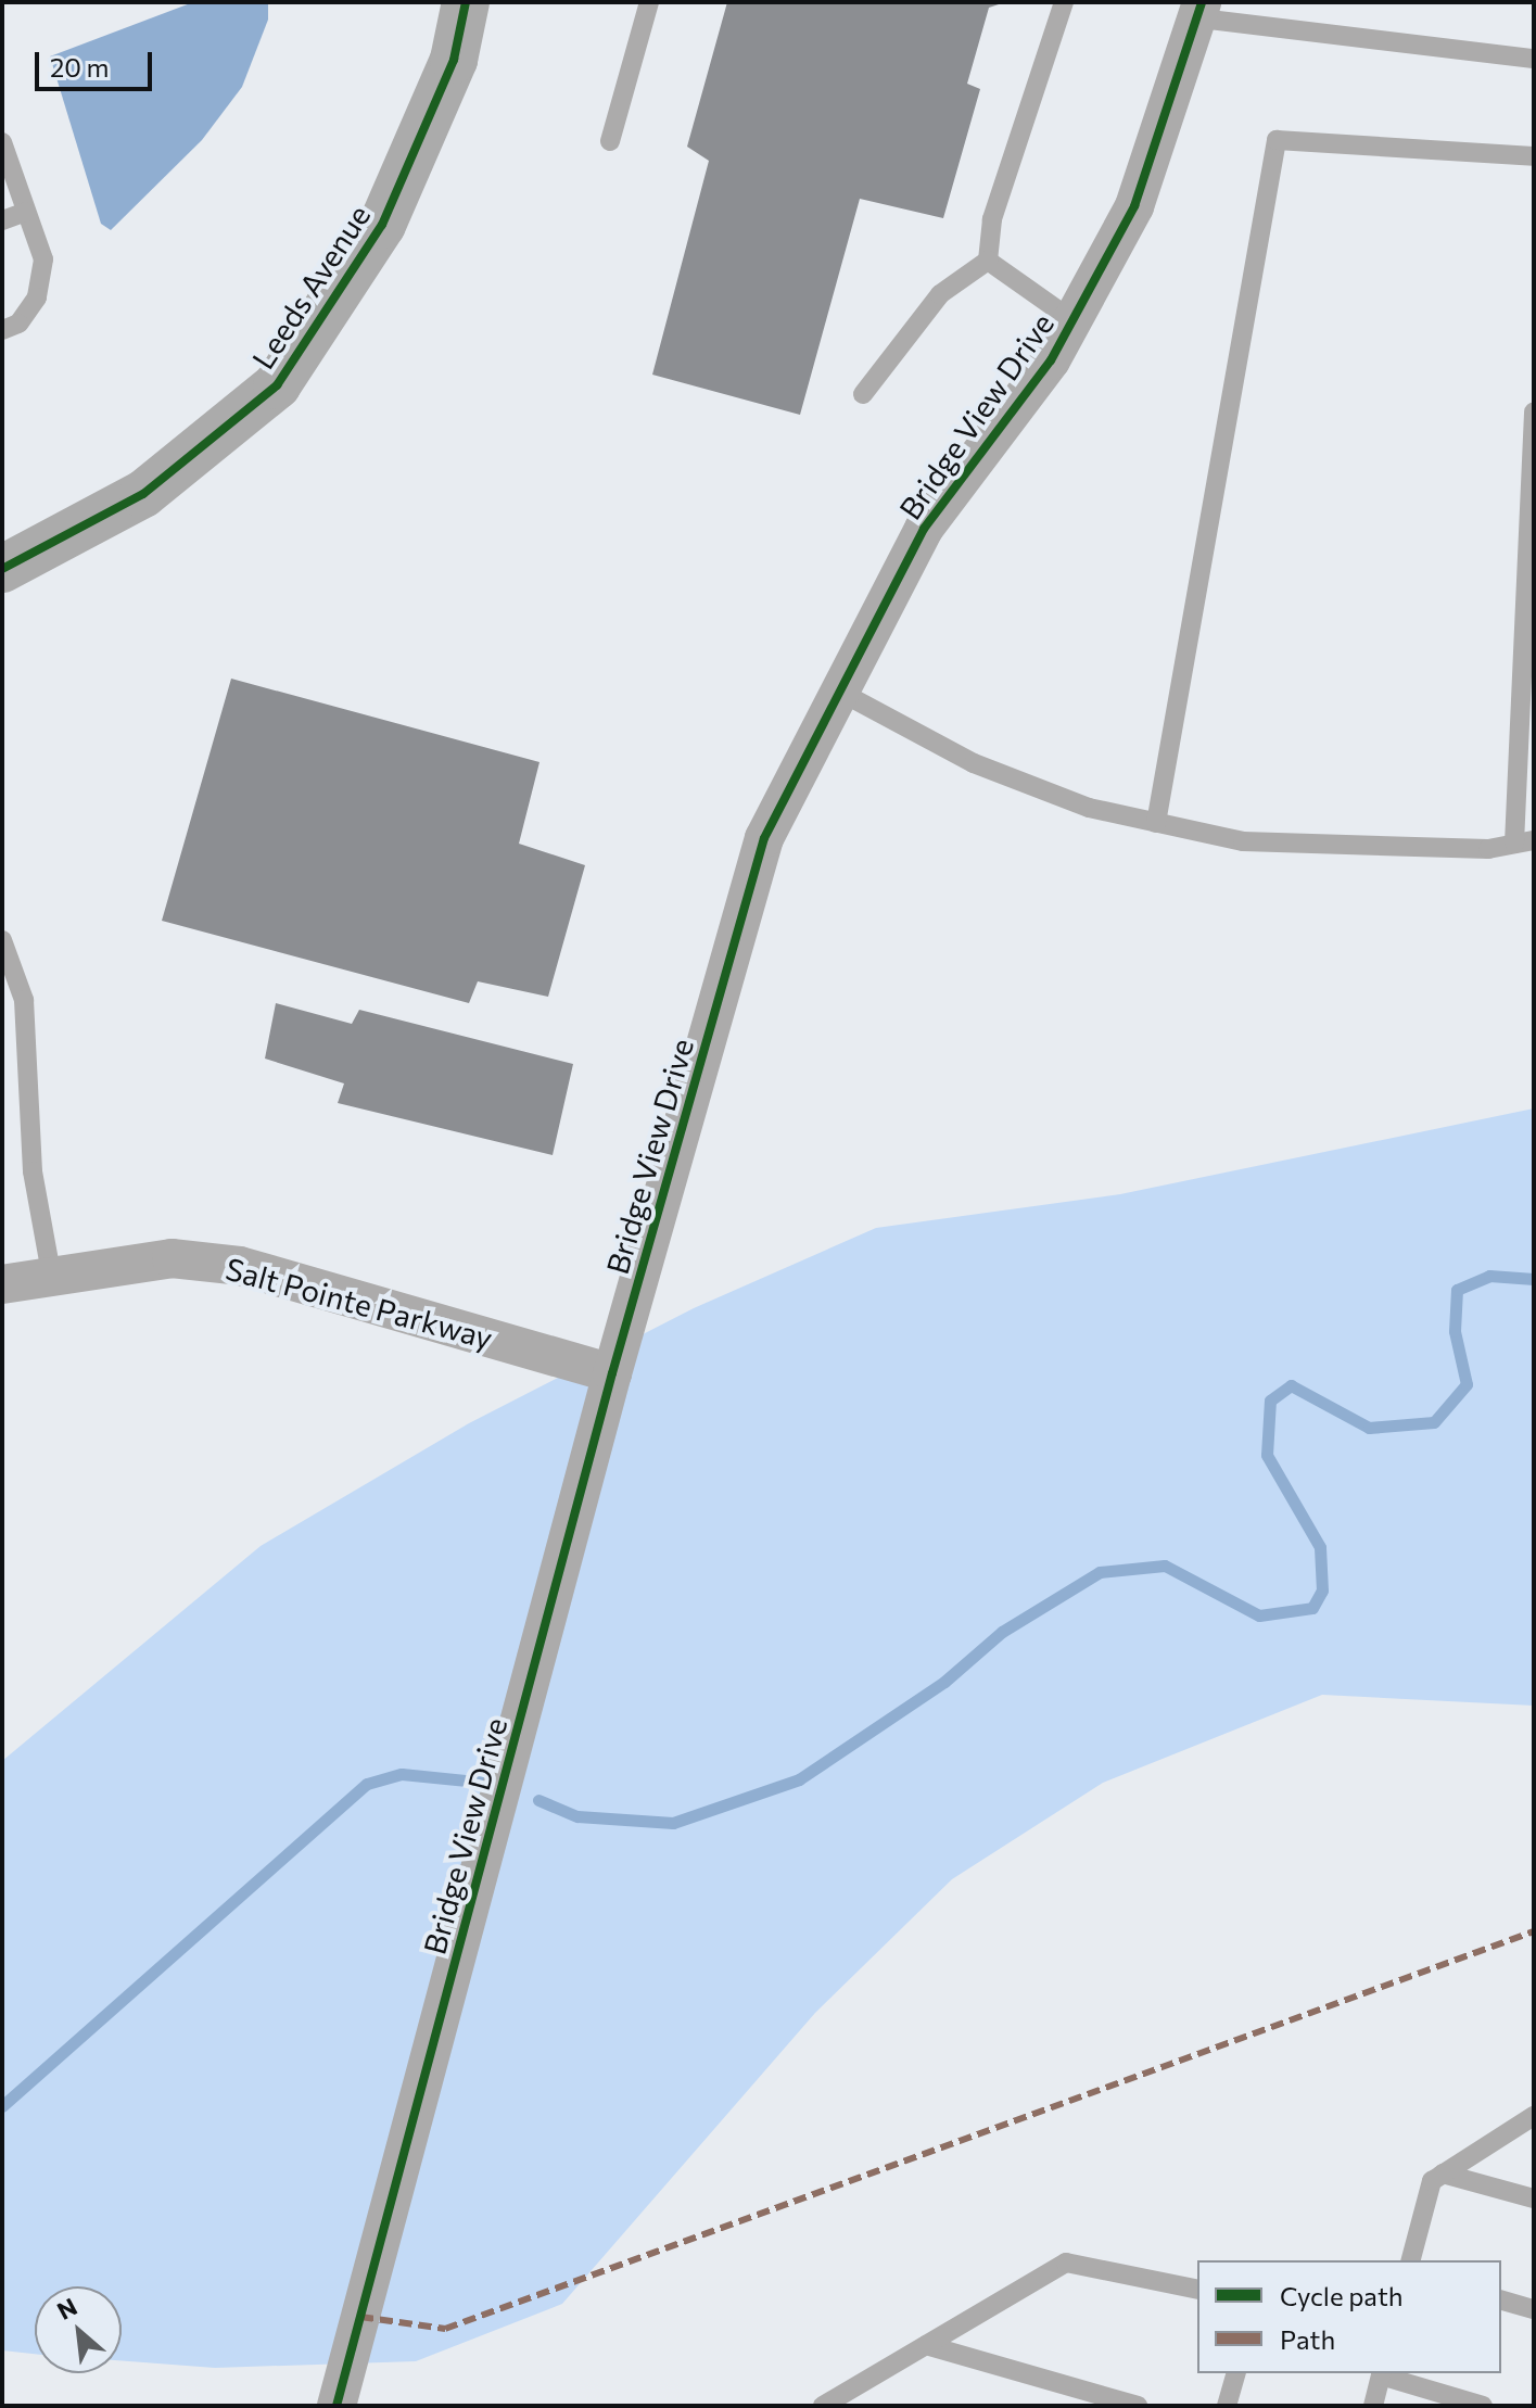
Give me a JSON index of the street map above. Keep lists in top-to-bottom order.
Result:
{
  "streets": {
    "street": ["Leeds Avenue", "Bridge View Drive", "Salt Pointe Parkway"]
  },
  "crossings": [
    ["Bridge View Drive", "Salt Pointe Parkway"]
  ],
  "legend": ["Cycle path", "Path"],
  "scale_bar": "20 m",
  "north": "top left"
}
